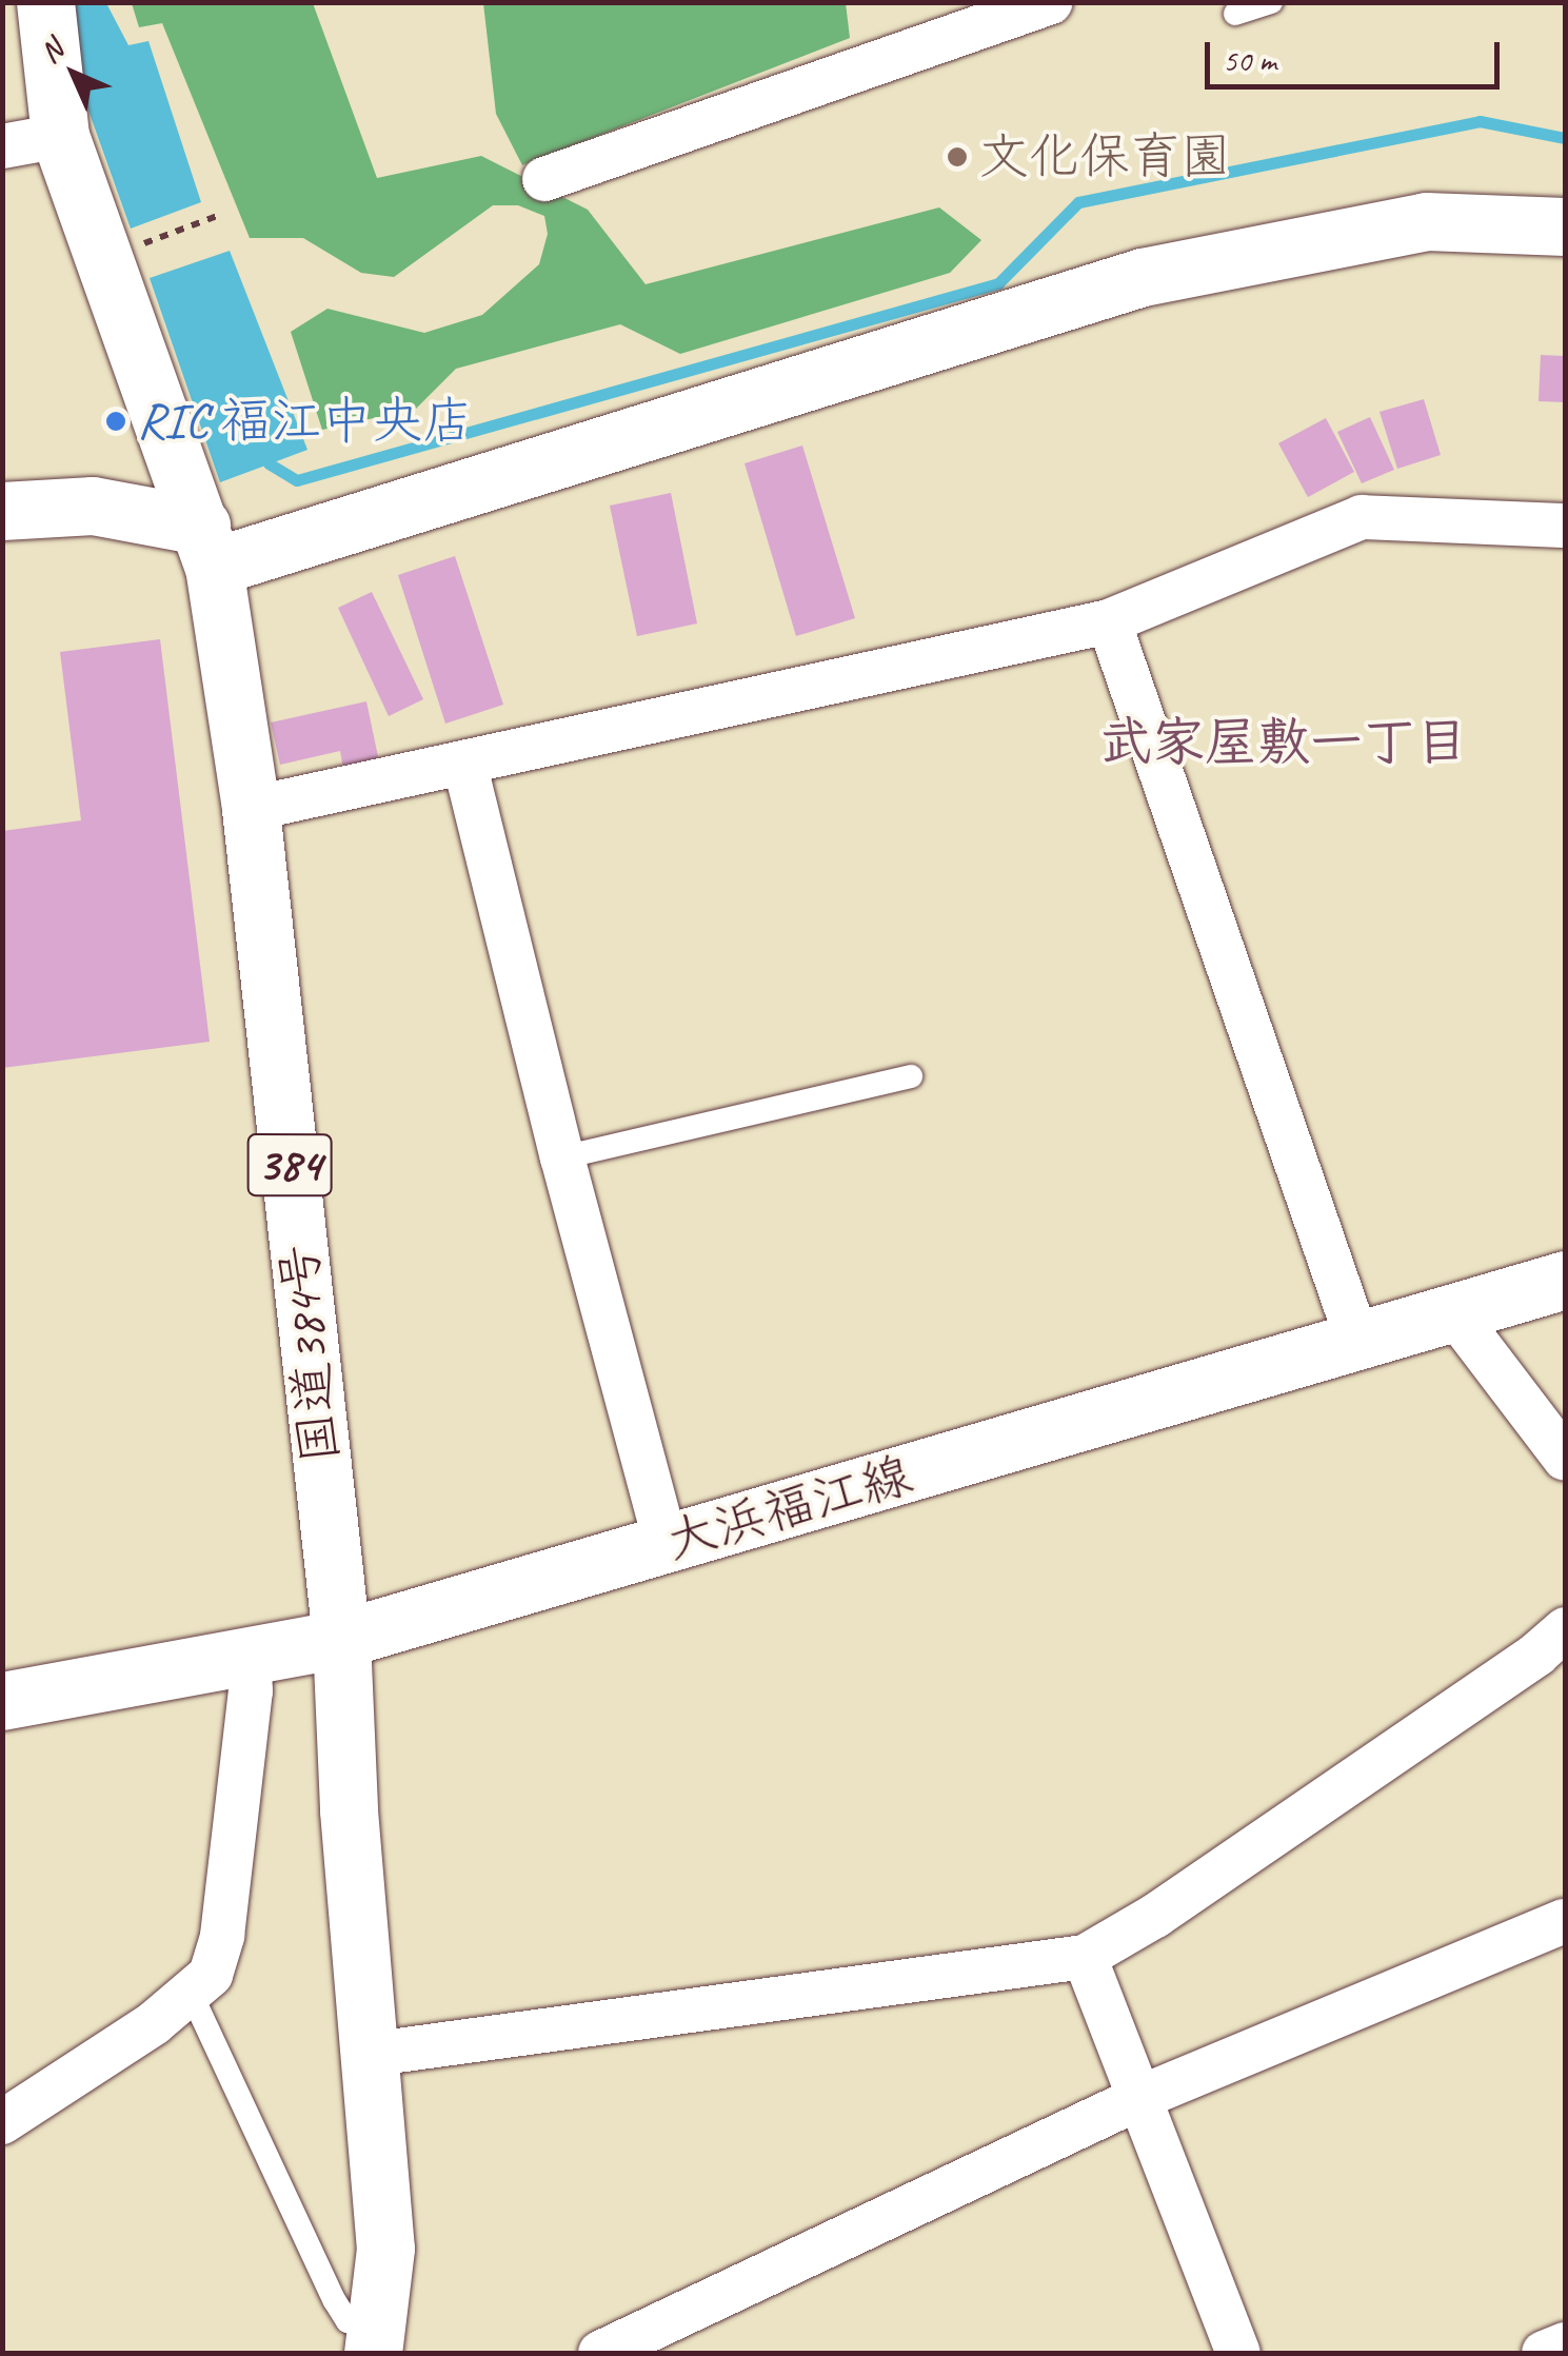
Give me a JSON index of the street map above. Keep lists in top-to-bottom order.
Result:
{
  "streets": {
    "main road": ["384", "国道384号", "大浜福江線"]
  },
  "crossings": [
    ["国道384号", "大浜福江線"]
  ],
  "districts": ["武家屋敷一丁目"],
  "places": ["文化保育園", "RIC 福江中央店"],
  "scale_bar": "50 m",
  "north": "top left"
}
